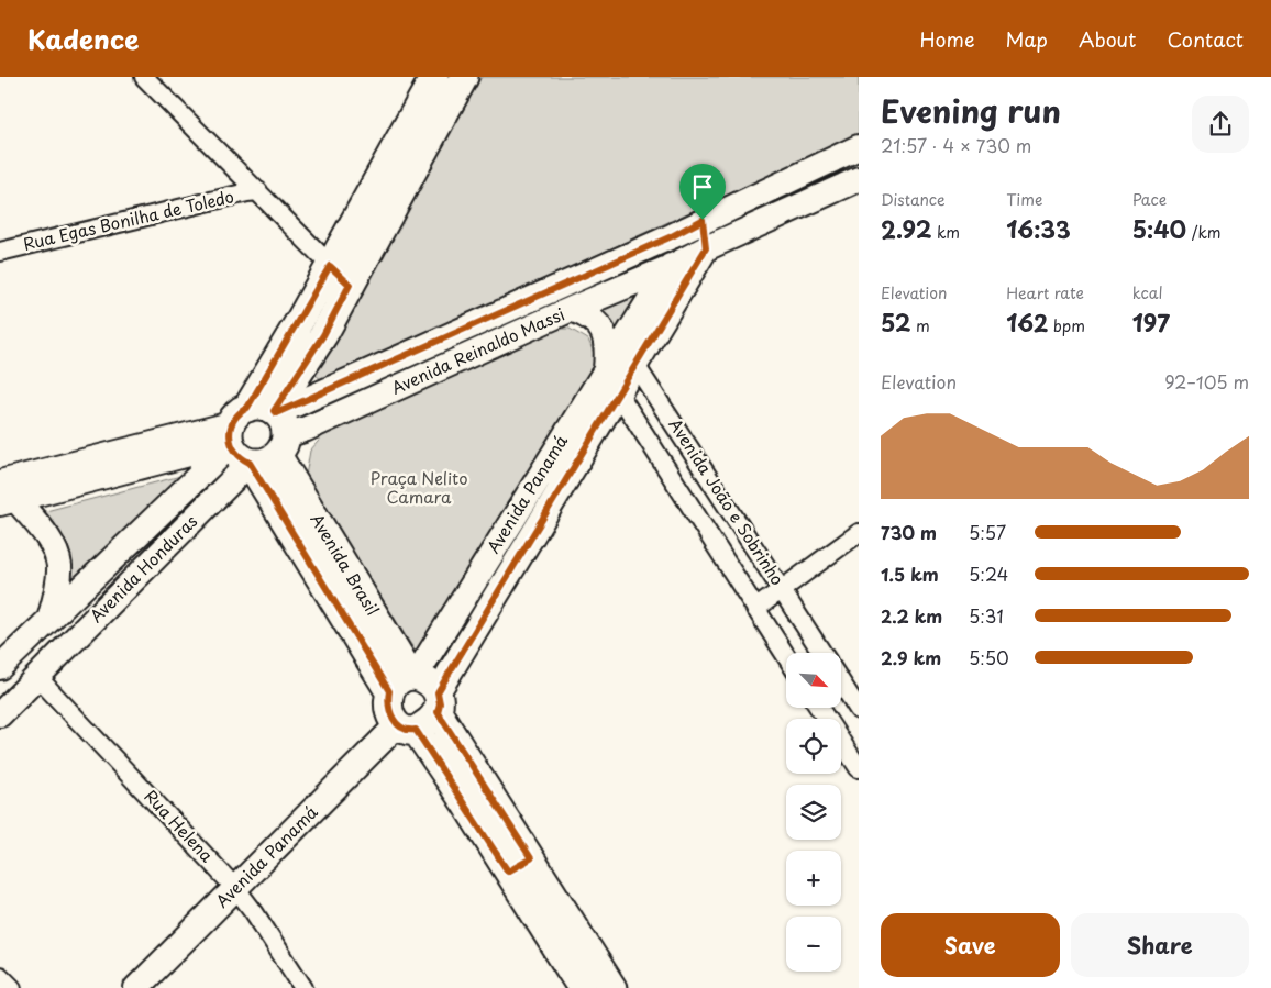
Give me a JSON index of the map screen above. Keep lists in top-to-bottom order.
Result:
{
  "streets": {
    "main road": ["Avenida Brasil"],
    "street": [
      "Rua Egas Bonilha de Toledo",
      "Avenida Reinaldo Massi",
      "Avenida Panamá",
      "Avenida João e Sobrinho",
      "Avenida Honduras",
      "Rua Helena"
    ]
  },
  "crossings": [
    ["Avenida Reinaldo Massi", "Avenida Panamá"],
    ["Avenida Reinaldo Massi", "Avenida Brasil"],
    ["Avenida Reinaldo Massi", "Avenida Honduras"],
    ["Avenida Panamá", "Avenida João e Sobrinho"],
    ["Avenida Panamá", "Avenida Brasil"],
    ["Avenida Panamá", "Rua Helena"],
    ["Avenida Brasil", "Avenida Honduras"],
    ["Avenida Honduras", "Rua Helena"]
  ],
  "parks": ["Praça Nelito Camara"],
  "north": "bottom right",
  "page": {
    "header": "Kadence",
    "nav": [
      "Home",
      "Map",
      "About",
      "Contact"
    ],
    "heading": ["Evening run", "21:57 · 4 × 730 m"],
    "stats": [
      ["Distance", "2.92 km"],
      ["Time", "16:33"],
      ["Pace", "5:40 /km"],
      ["Elevation", "52 m"],
      ["Heart rate", "162 bpm"],
      ["kcal", "197"]
    ],
    "chart": ["Elevation", "92–105 m"],
    "list": [
      {
        "name": "730 m",
        "note": "5:57"
      },
      {
        "name": "1.5 km",
        "note": "5:24"
      },
      {
        "name": "2.2 km",
        "note": "5:31"
      },
      {
        "name": "2.9 km",
        "note": "5:50"
      }
    ],
    "map_buttons": ["+", "−"],
    "buttons": ["Save", "Share"]
  }
}
